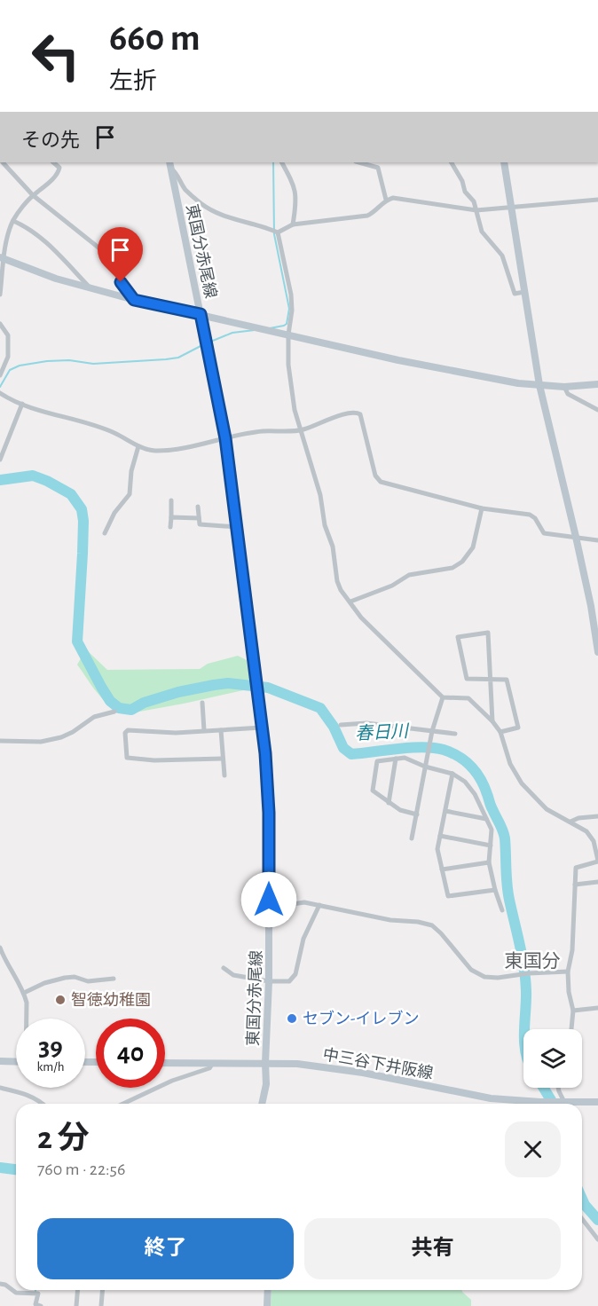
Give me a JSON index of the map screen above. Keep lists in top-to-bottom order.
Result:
{
  "streets": {
    "street": ["東国分赤尾線", "中三谷下井阪線"]
  },
  "crossings": [
    ["東国分赤尾線", "中三谷下井阪線"]
  ],
  "districts": ["東国分"],
  "water": ["春日川"],
  "places": ["智徳幼稚園", "セブン-イレブン"],
  "page": {
    "turn": ["660 m", "左折"],
    "then": "その先",
    "speed": "39 km/h",
    "limit": "40",
    "heading": ["2 分", "760 m · 22:56"],
    "buttons": ["終了", "共有"]
  }
}
